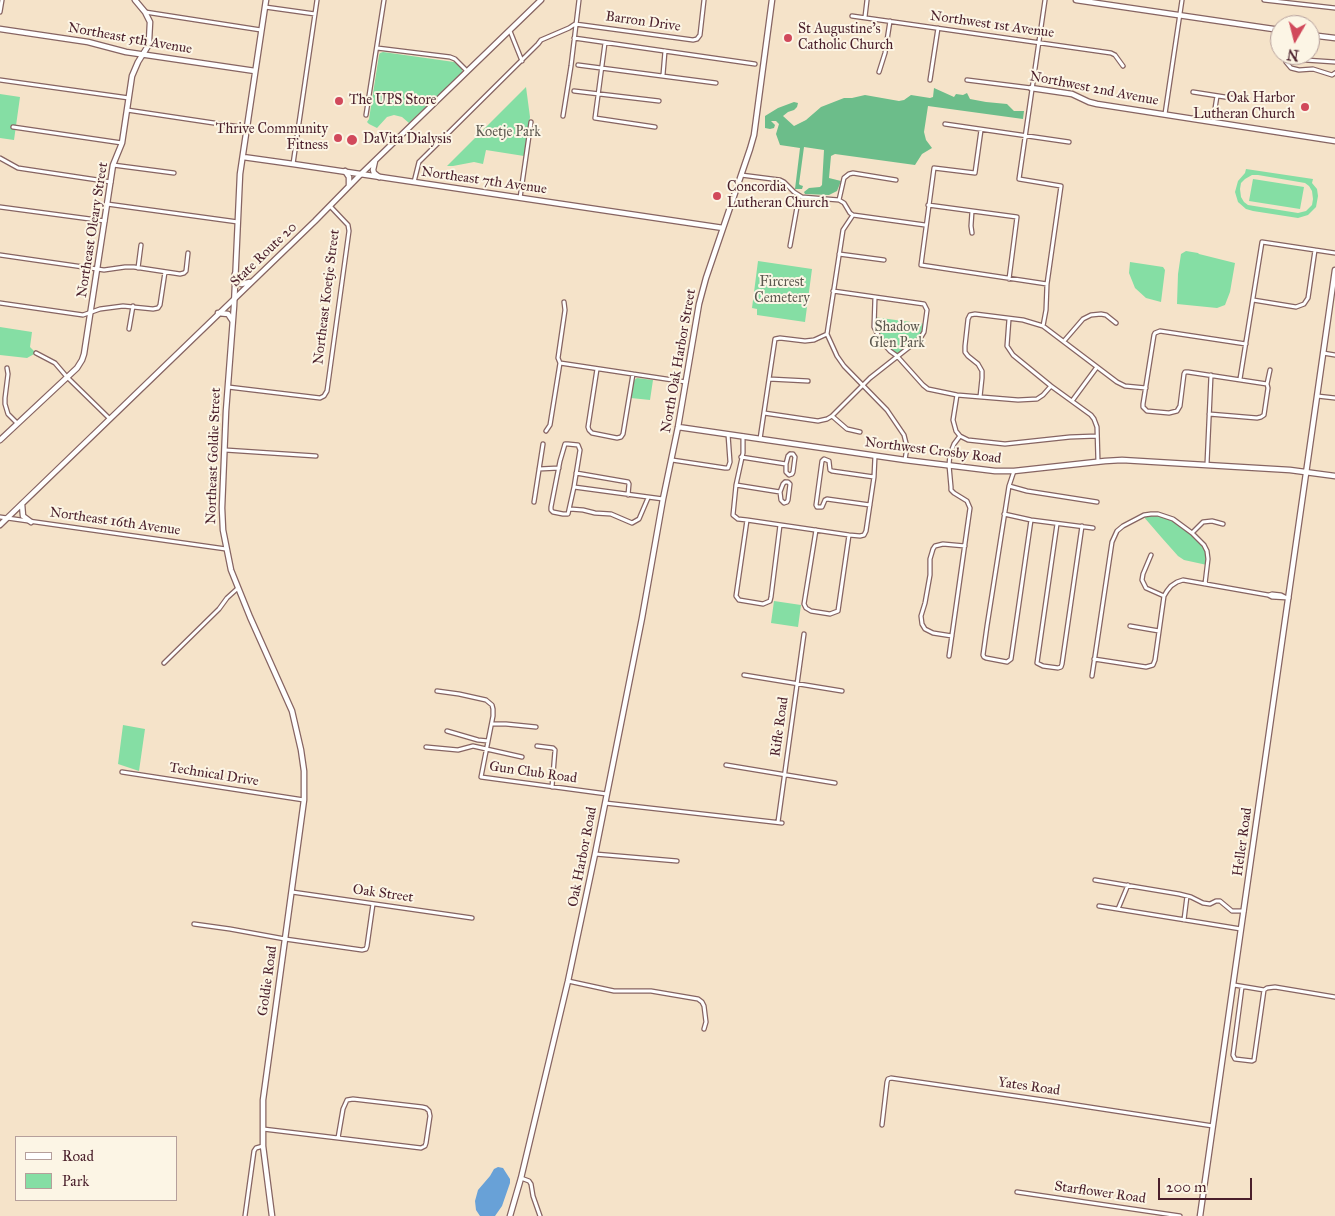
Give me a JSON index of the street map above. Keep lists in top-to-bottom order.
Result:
{
  "streets": {
    "street": [
      "Barron Drive",
      "Northwest 1st Avenue",
      "Northeast 5th Avenue",
      "Northwest 2nd Avenue",
      "Northeast 7th Avenue",
      "Northeast Oleary Street",
      "State Route 20",
      "Northeast Koetje Street",
      "North Oak Harbor Street",
      "Northwest Crosby Road",
      "Northeast Goldie Street",
      "Northeast 16th Avenue",
      "Rifle Road",
      "Gun Club Road",
      "Technical Drive",
      "Heller Road",
      "Oak Harbor Road",
      "Oak Street",
      "Goldie Road",
      "Yates Road",
      "Starflower Road"
    ]
  },
  "crossings": [
    ["Northeast 5th Avenue", "Northeast Oleary Street"],
    ["Northeast 5th Avenue", "Northeast Goldie Street"],
    ["Northeast 7th Avenue", "State Route 20"],
    ["Northeast 7th Avenue", "North Oak Harbor Street"],
    ["Northeast 7th Avenue", "Northeast Goldie Street"],
    ["State Route 20", "Northeast Koetje Street"],
    ["State Route 20", "Northeast Goldie Street"],
    ["State Route 20", "Northeast 16th Avenue"],
    ["Northeast Koetje Street", "Northeast Goldie Street"],
    ["North Oak Harbor Street", "Northwest Crosby Road"],
    ["North Oak Harbor Street", "Oak Harbor Road"],
    ["Northwest Crosby Road", "Heller Road"],
    ["Northeast Goldie Street", "Northeast 16th Avenue"],
    ["Northeast Goldie Street", "Goldie Road"],
    ["Rifle Road", "Oak Harbor Road"],
    ["Gun Club Road", "Oak Harbor Road"],
    ["Technical Drive", "Goldie Road"],
    ["Heller Road", "Yates Road"],
    ["Oak Street", "Goldie Road"]
  ],
  "parks": ["Koetje Park", "Fircrest Cemetery", "Shadow Glen Park"],
  "places": [
    "St Augustine's Catholic Church",
    "The UPS Store",
    "Oak Harbor Lutheran Church",
    "Thrive Community Fitness",
    "DaVita Dialysis",
    "Concordia Lutheran Church"
  ],
  "legend": ["Road", "Park"],
  "scale_bar": "200 m",
  "north": "bottom"
}
